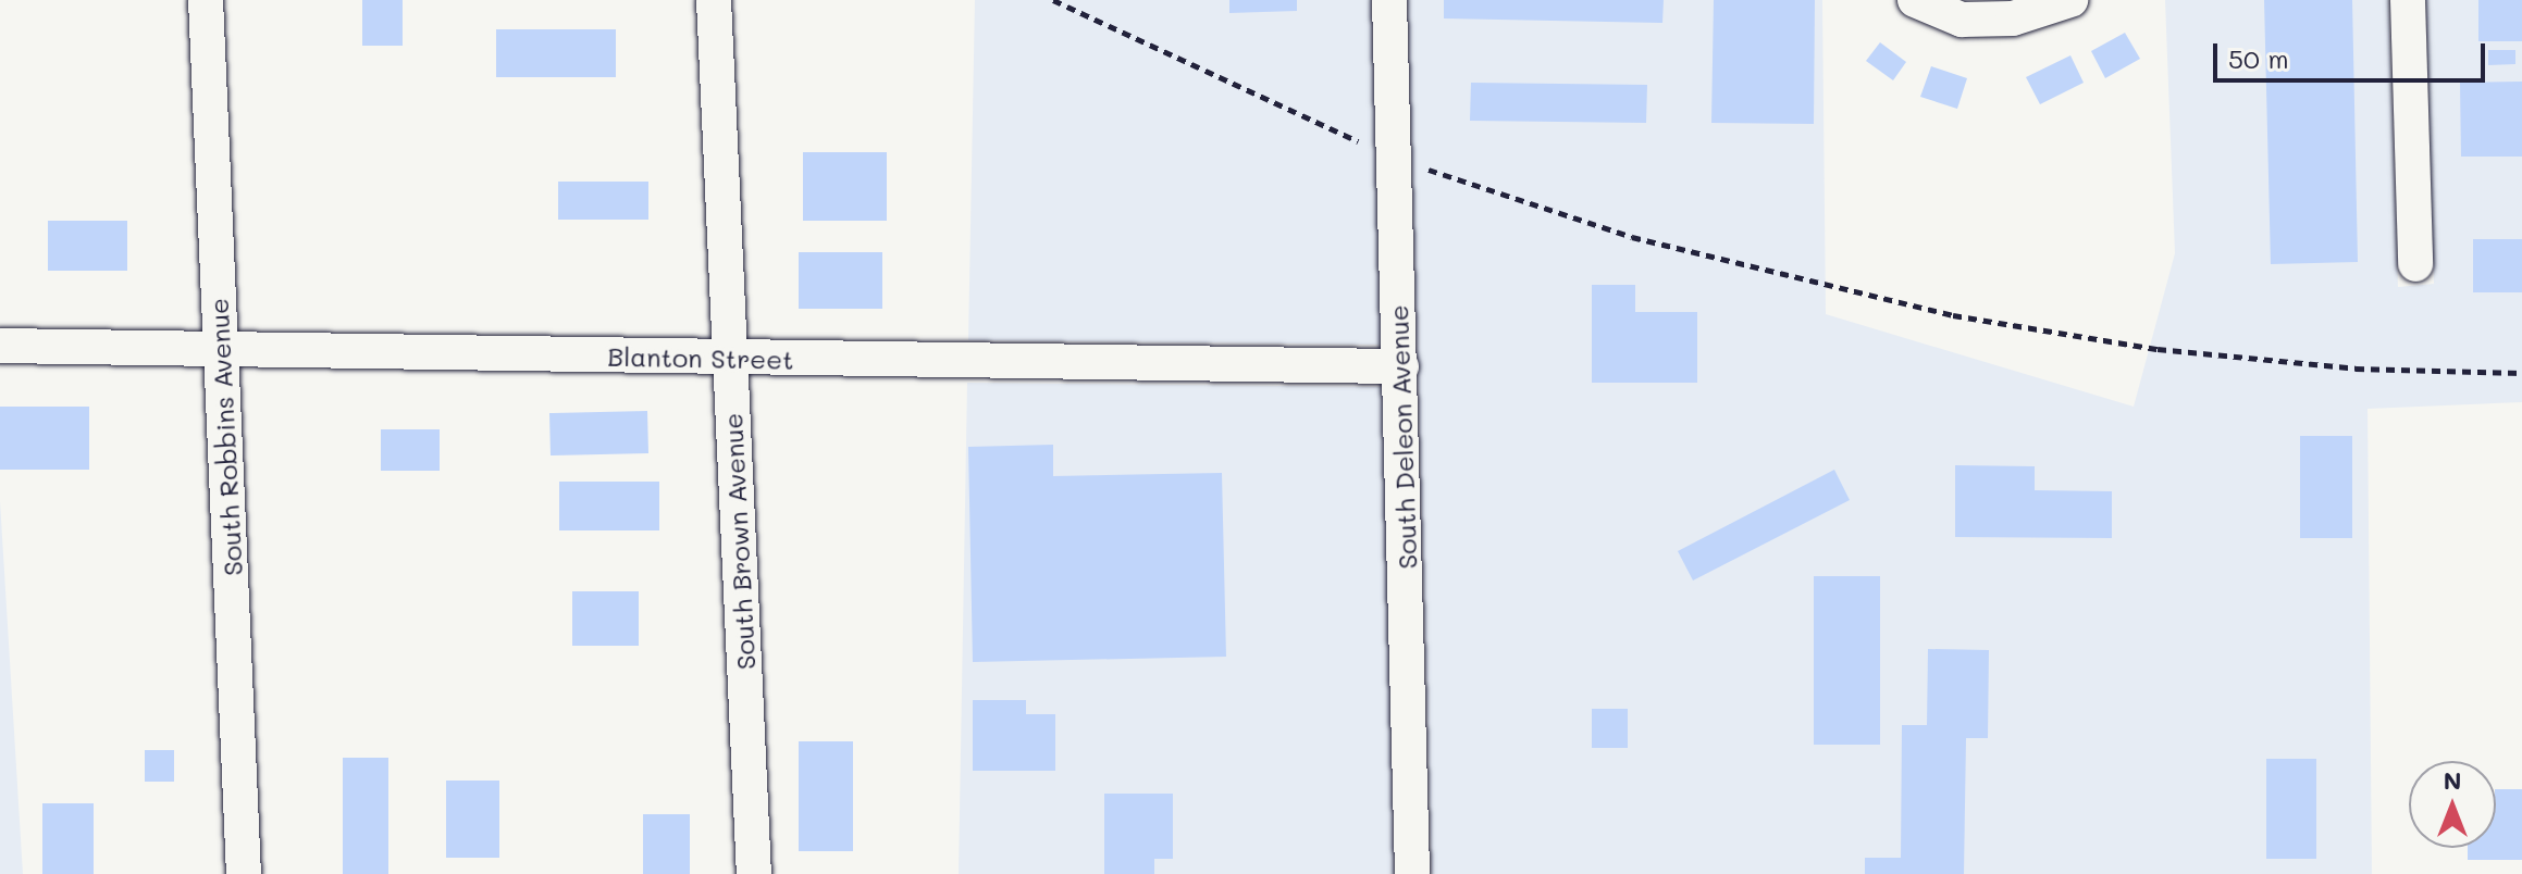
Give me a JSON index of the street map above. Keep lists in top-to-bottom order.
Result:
{
  "streets": {
    "street": [
      "Blanton Street",
      "South Robbins Avenue",
      "South Deleon Avenue",
      "South Brown Avenue"
    ]
  },
  "crossings": [
    ["Blanton Street", "South Robbins Avenue"],
    ["Blanton Street", "South Deleon Avenue"],
    ["Blanton Street", "South Brown Avenue"]
  ],
  "scale_bar": "50 m",
  "north": "top"
}
